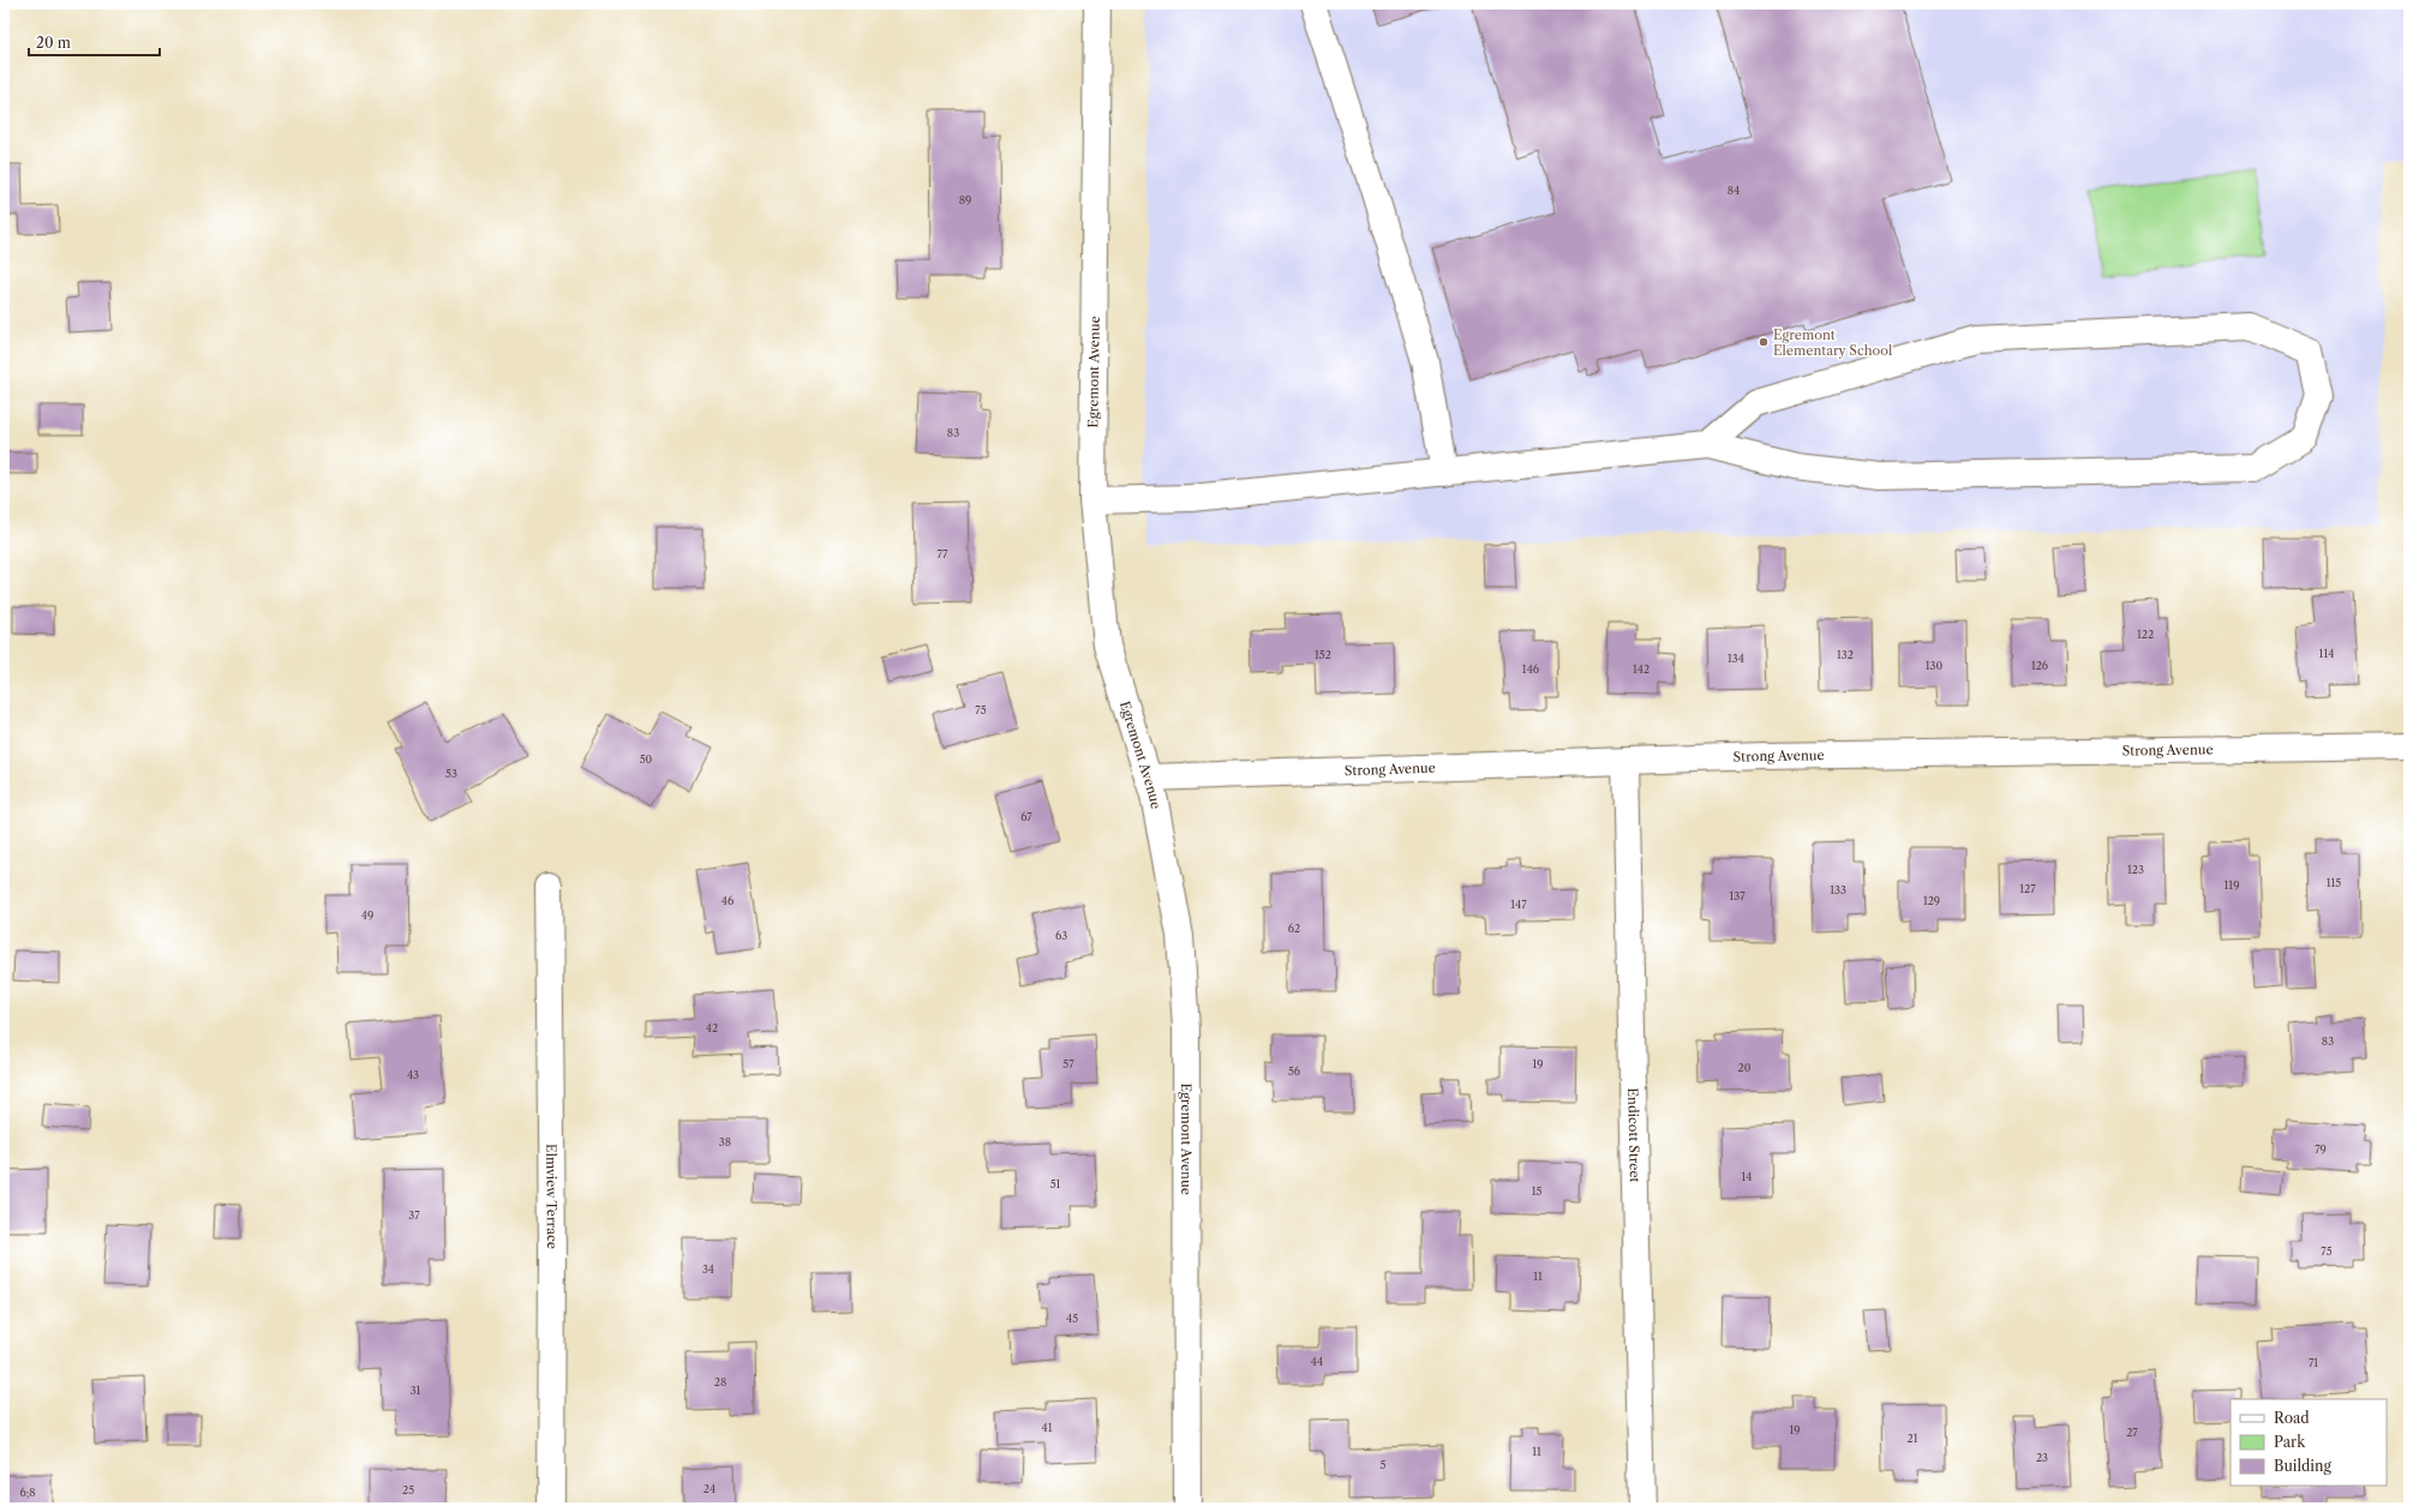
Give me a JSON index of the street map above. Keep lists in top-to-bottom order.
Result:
{
  "streets": {
    "street": [
      "Egremont Avenue",
      "Strong Avenue",
      "Endicott Street",
      "Elmview Terrace"
    ]
  },
  "crossings": [
    ["Egremont Avenue", "Strong Avenue"],
    ["Strong Avenue", "Endicott Street"]
  ],
  "places": ["Egremont Elementary School"],
  "house_numbers": [
    "84",
    "89",
    "83",
    "77",
    "122",
    "114",
    "152",
    "132",
    "134",
    "130",
    "126",
    "146",
    "142",
    "75",
    "50",
    "53",
    "67",
    "123",
    "115",
    "119",
    "127",
    "133",
    "137",
    "46",
    "129",
    "147",
    "49",
    "62",
    "63",
    "42",
    "83",
    "57",
    "19",
    "20",
    "56",
    "43",
    "38",
    "79",
    "14",
    "51",
    "15",
    "37",
    "75",
    "34",
    "11",
    "45",
    "44",
    "71",
    "28",
    "31",
    "41",
    "19",
    "27",
    "21",
    "11",
    "23",
    "5",
    "24",
    "25",
    "6;8"
  ],
  "legend": ["Road", "Park", "Building"],
  "scale_bar": "20 m"
}
